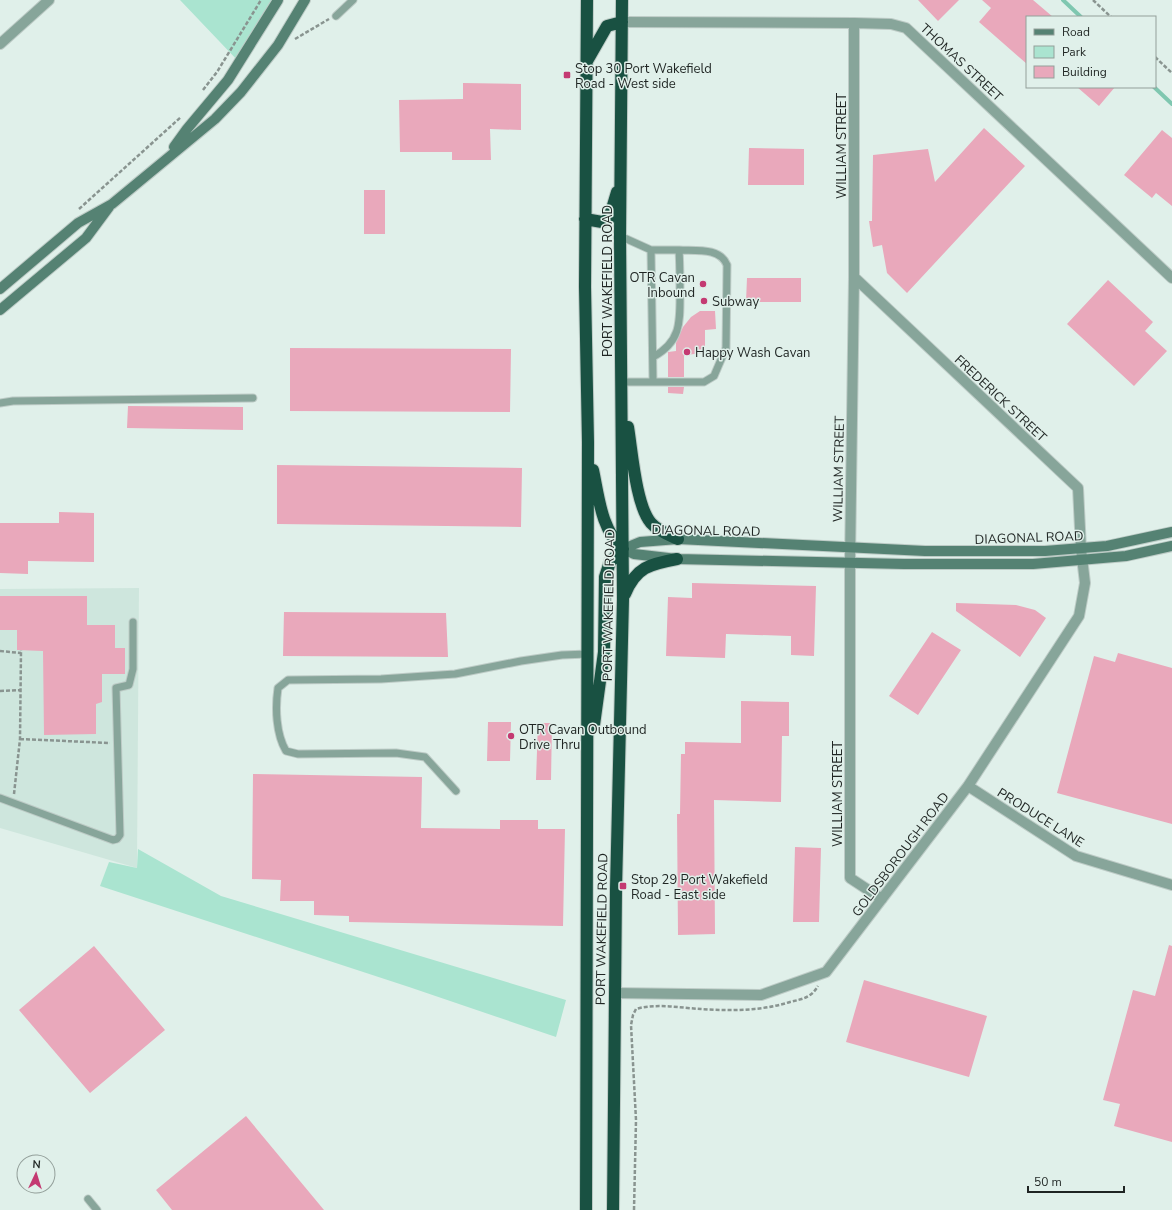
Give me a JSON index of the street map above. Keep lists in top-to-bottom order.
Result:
{
  "streets": {
    "highway": ["PORT WAKEFIELD ROAD"],
    "street": [
      "THOMAS STREET",
      "WILLIAM STREET",
      "FREDERICK STREET",
      "DIAGONAL ROAD",
      "PRODUCE LANE",
      "GOLDSBOROUGH ROAD"
    ]
  },
  "crossings": [
    ["THOMAS STREET", "WILLIAM STREET"],
    ["THOMAS STREET", "PORT WAKEFIELD ROAD"],
    ["WILLIAM STREET", "FREDERICK STREET"],
    ["WILLIAM STREET", "DIAGONAL ROAD"],
    ["WILLIAM STREET", "GOLDSBOROUGH ROAD"],
    ["PORT WAKEFIELD ROAD", "DIAGONAL ROAD"],
    ["FREDERICK STREET", "DIAGONAL ROAD"],
    ["FREDERICK STREET", "GOLDSBOROUGH ROAD"],
    ["DIAGONAL ROAD", "GOLDSBOROUGH ROAD"],
    ["PRODUCE LANE", "GOLDSBOROUGH ROAD"]
  ],
  "places": {
    "transit": ["Stop 30 Port Wakefield Road - West side", "Stop 29 Port Wakefield Road - East side"],
    "other": [
      "OTR Cavan Inbound",
      "Subway",
      "Happy Wash Cavan",
      "OTR Cavan Outbound Drive Thru"
    ]
  },
  "legend": ["Road", "Park", "Building"],
  "scale_bar": "50 m",
  "north": "top"
}
